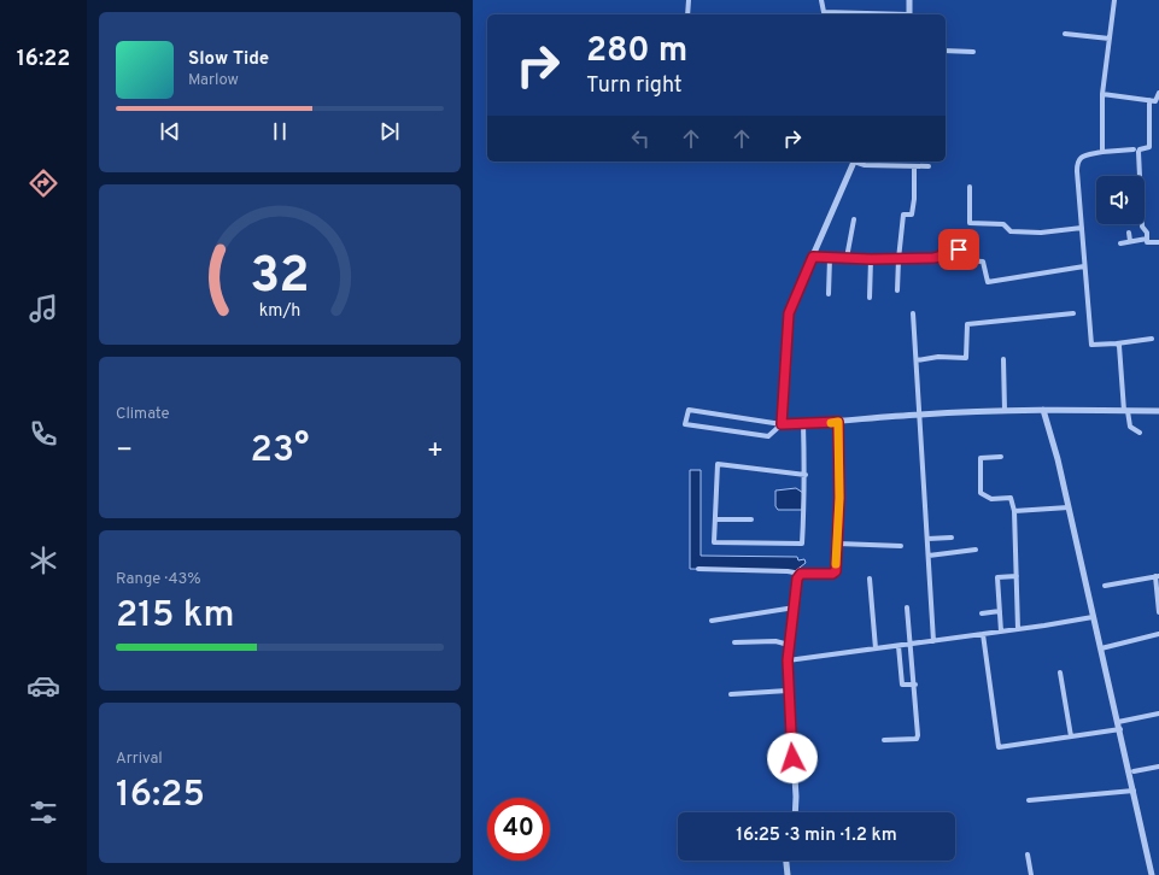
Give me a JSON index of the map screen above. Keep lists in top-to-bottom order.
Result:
{
  "page": {
    "tabs": "16:22",
    "turn": ["280 m", "Turn right"],
    "song": ["Slow Tide", "Marlow"],
    "tile": [
      "Climate",
      ["Range · 43%", "215 km"],
      ["Arrival", "16:25"]
    ],
    "heat": ["−", "23°", "+"],
    "limit": "40",
    "trip": "16:25 · 3 min · 1.2 km",
    "gauge": ["32", "km/h"]
  }
}
